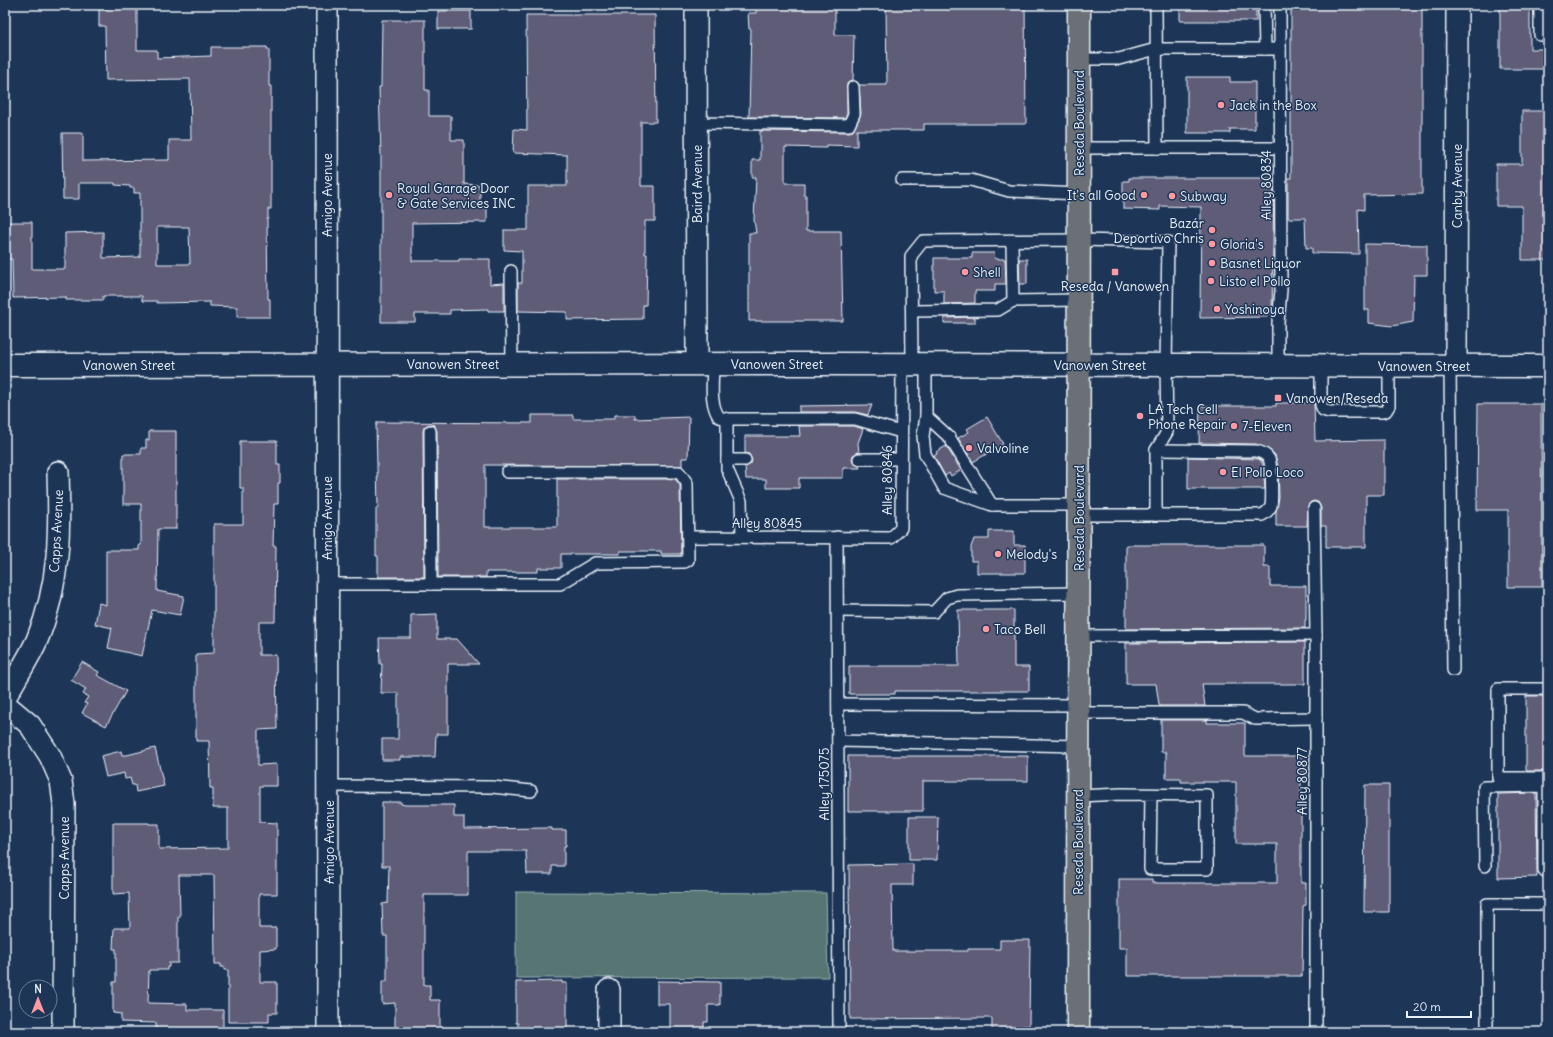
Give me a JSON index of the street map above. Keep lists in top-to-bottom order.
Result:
{
  "streets": {
    "main road": ["Reseda Boulevard", "Vanowen Street"],
    "street": [
      "Baird Avenue",
      "Canby Avenue",
      "Amigo Avenue",
      "Capps Avenue"
    ],
    "lane": [
      "Alley 80834",
      "Alley 80846",
      "Alley 80845",
      "Alley 80877",
      "Alley 175075"
    ]
  },
  "crossings": [
    ["Reseda Boulevard", "Vanowen Street"],
    ["Baird Avenue", "Vanowen Street"],
    ["Alley 80834", "Vanowen Street"],
    ["Canby Avenue", "Vanowen Street"],
    ["Amigo Avenue", "Vanowen Street"],
    ["Vanowen Street", "Alley 80846"],
    ["Alley 80846", "Alley 80845"],
    ["Alley 80846", "Alley 175075"],
    ["Alley 80845", "Alley 175075"]
  ],
  "places": {
    "other": [
      "Jack in the Box",
      "Royal Garage Door & Gate Services INC",
      "It's all Good",
      "Subway",
      "Bazár Deportivo Chris",
      "Gloria's",
      "Basnet Liquor",
      "Shell",
      "Listo el Pollo",
      "Yoshinoya",
      "LA Tech Cell Phone Repair",
      "7-Eleven",
      "Valvoline",
      "El Pollo Loco",
      "Melody's",
      "Taco Bell"
    ],
    "transit": ["Reseda / Vanowen", "Vanowen/Reseda"]
  },
  "scale_bar": "20 m",
  "north": "top"
}
